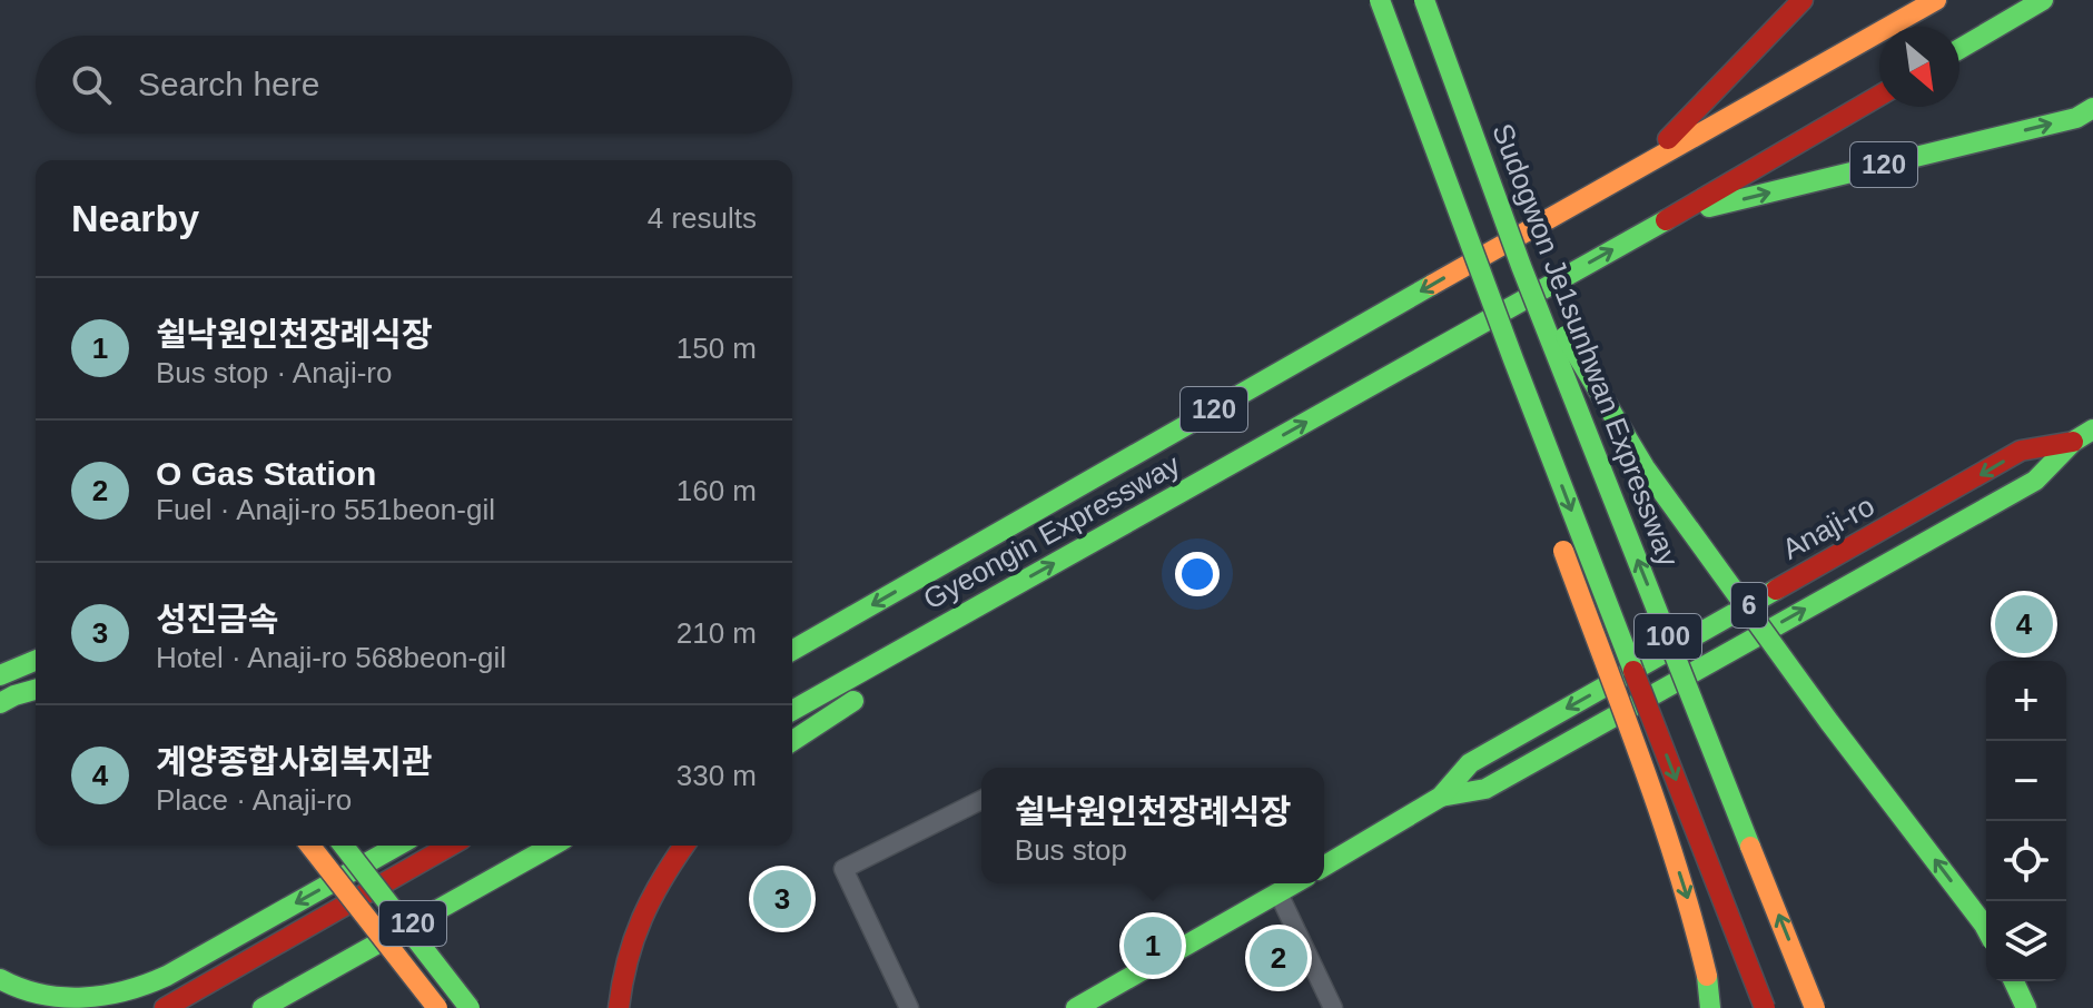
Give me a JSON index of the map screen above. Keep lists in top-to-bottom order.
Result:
{
  "streets": {
    "main road": [
      "120",
      "Sudogwon Je1sunhwan Expressway",
      "Anaji-ro",
      "Gyeongin Expressway",
      "6",
      "100"
    ]
  },
  "north": "bottom right",
  "page": {
    "search": "Search here",
    "heading": ["Nearby", "4 results"],
    "list": [
      {
        "mark": "1",
        "name": "쉴낙원인천장례식장",
        "note": "Bus stop · Anaji-ro",
        "value": "150 m"
      },
      {
        "mark": "2",
        "name": "O Gas Station",
        "note": "Fuel · Anaji-ro 551beon-gil",
        "value": "160 m"
      },
      {
        "mark": "3",
        "name": "성진금속",
        "note": "Hotel · Anaji-ro 568beon-gil",
        "value": "210 m"
      },
      {
        "mark": "4",
        "name": "계양종합사회복지관",
        "note": "Place · Anaji-ro",
        "value": "330 m"
      }
    ],
    "pins": [
      "4",
      "3",
      "1",
      "2"
    ],
    "map_buttons": ["+", "−"],
    "popup": ["쉴낙원인천장례식장", "Bus stop"]
  }
}
